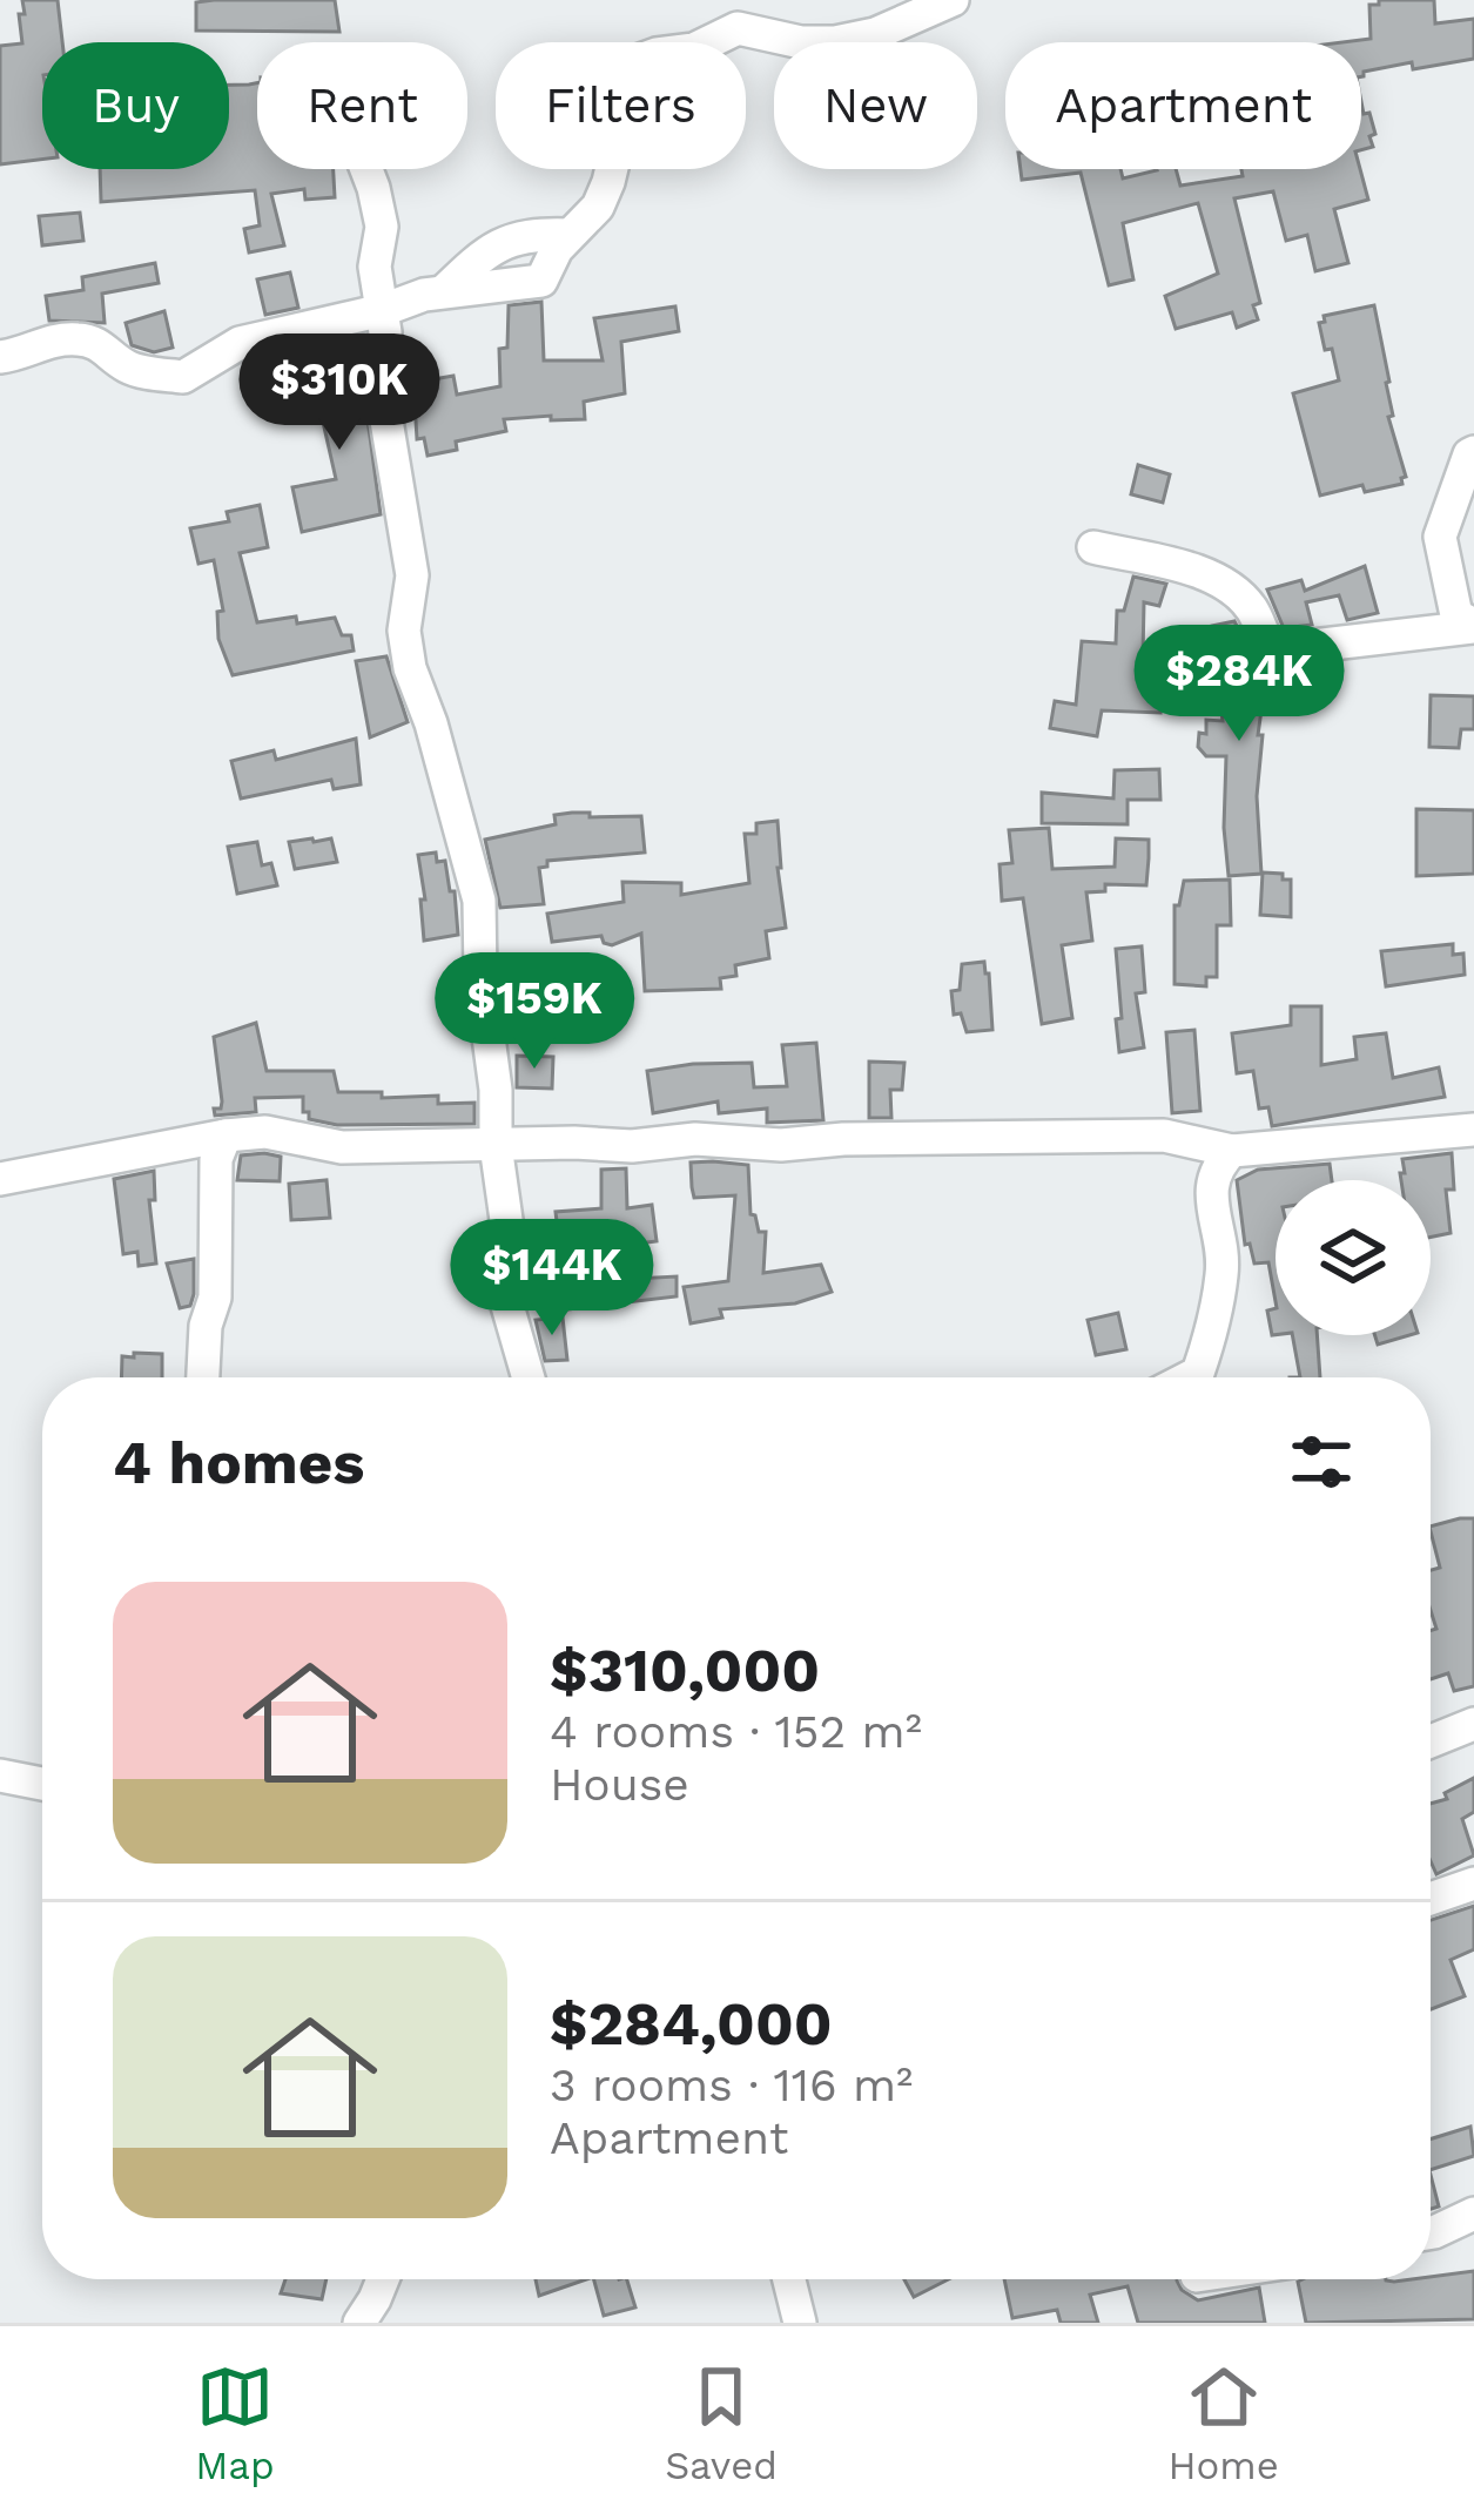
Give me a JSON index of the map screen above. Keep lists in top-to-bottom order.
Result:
{
  "page": {
    "chip": [
      "Buy",
      "Rent",
      "Filters",
      "New",
      "Apartment"
    ],
    "price": [
      "$310K",
      "$284K",
      "$159K",
      "$144K"
    ],
    "heading": "4 homes",
    "list": [
      {
        "name": "$310,000",
        "note": "4 rooms · 152 m² · House"
      },
      {
        "name": "$284,000",
        "note": "3 rooms · 116 m² · Apartment"
      }
    ],
    "tabs": ["Map", "Saved", "Home"]
  }
}
